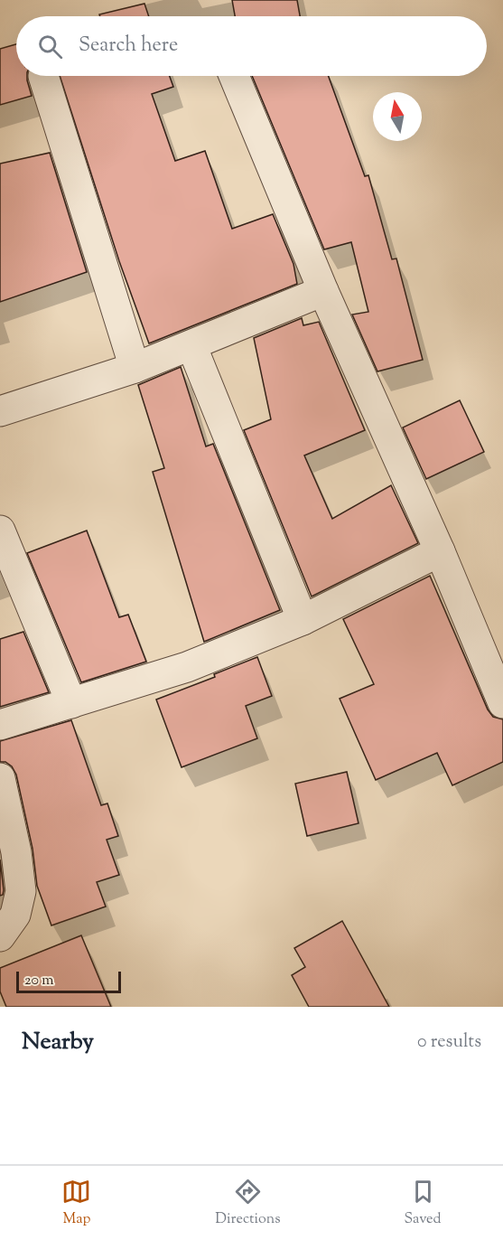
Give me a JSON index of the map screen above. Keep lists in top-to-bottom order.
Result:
{
  "scale_bar": "20 m",
  "north": "top",
  "page": {
    "search": "Search here",
    "scale": "20 m",
    "heading": ["Nearby", "0 results"],
    "nav": ["Map", "Directions", "Saved"]
  }
}
